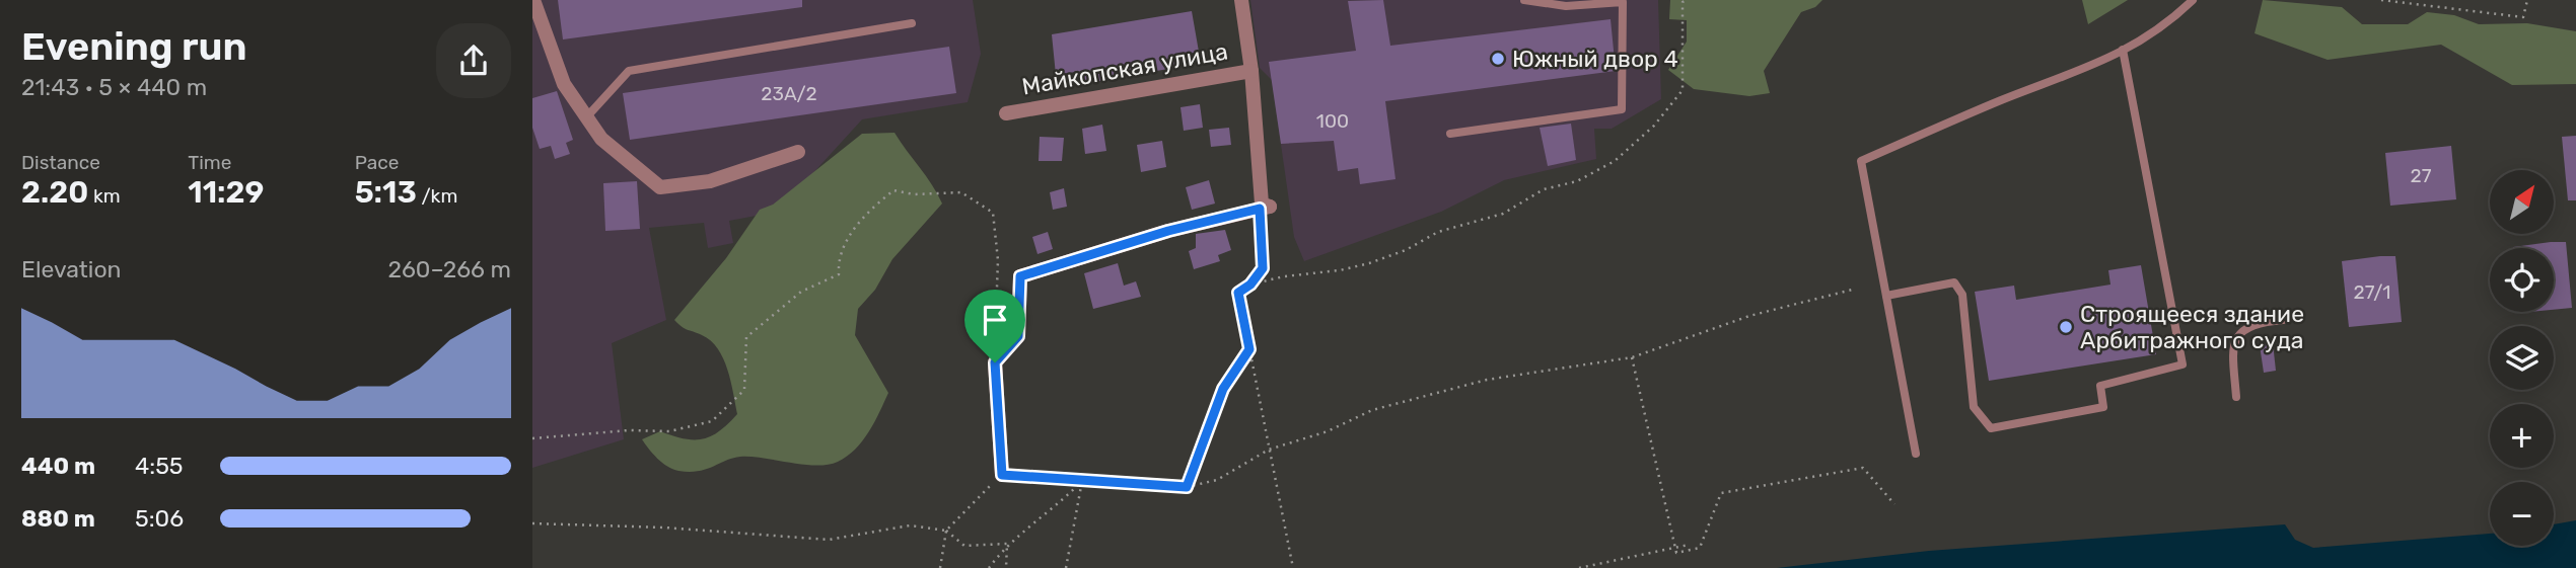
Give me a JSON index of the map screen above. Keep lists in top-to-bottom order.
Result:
{
  "streets": {
    "street": ["Майкопская улица"]
  },
  "places": ["Южный двор 4", "Строящееся здание Арбитражного суда"],
  "house_numbers": [
    "23А/2",
    "100",
    "27",
    "27/1"
  ],
  "north": "top right",
  "page": {
    "heading": ["Evening run", "21:43 · 5 × 440 m"],
    "stats": [
      ["Distance", "2.20 km"],
      ["Time", "11:29"],
      ["Pace", "5:13 /km"]
    ],
    "map_buttons": ["+", "−"],
    "chart": ["Elevation", "260–266 m"],
    "list": [
      {
        "name": "440 m",
        "note": "4:55"
      },
      {
        "name": "880 m",
        "note": "5:06"
      }
    ]
  }
}
